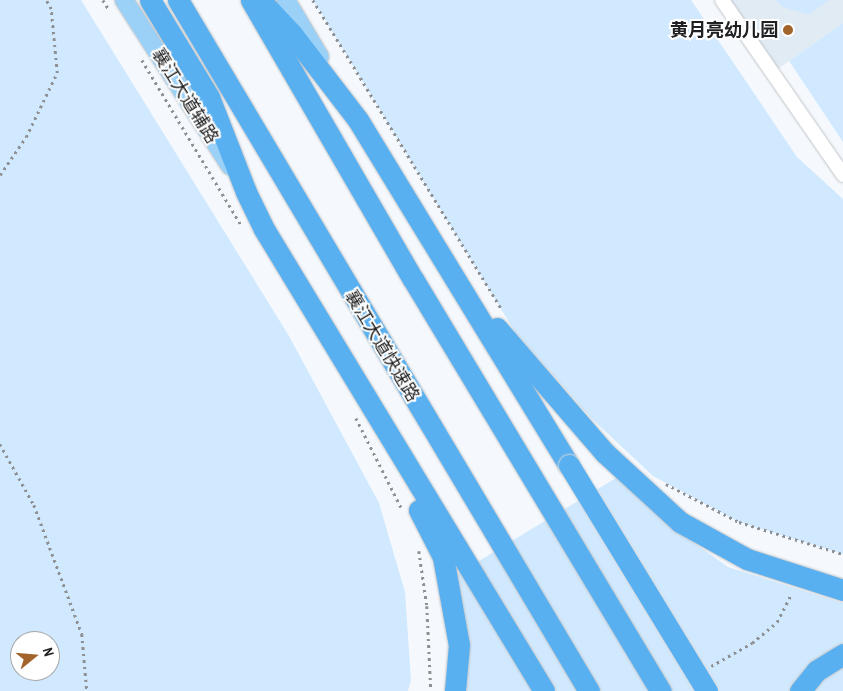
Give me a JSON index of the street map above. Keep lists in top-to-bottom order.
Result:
{
  "streets": {
    "highway": ["襄江大道快速路"],
    "main road": ["襄江大道辅路"]
  },
  "places": ["黄月亮幼儿园"],
  "north": "right"
}
